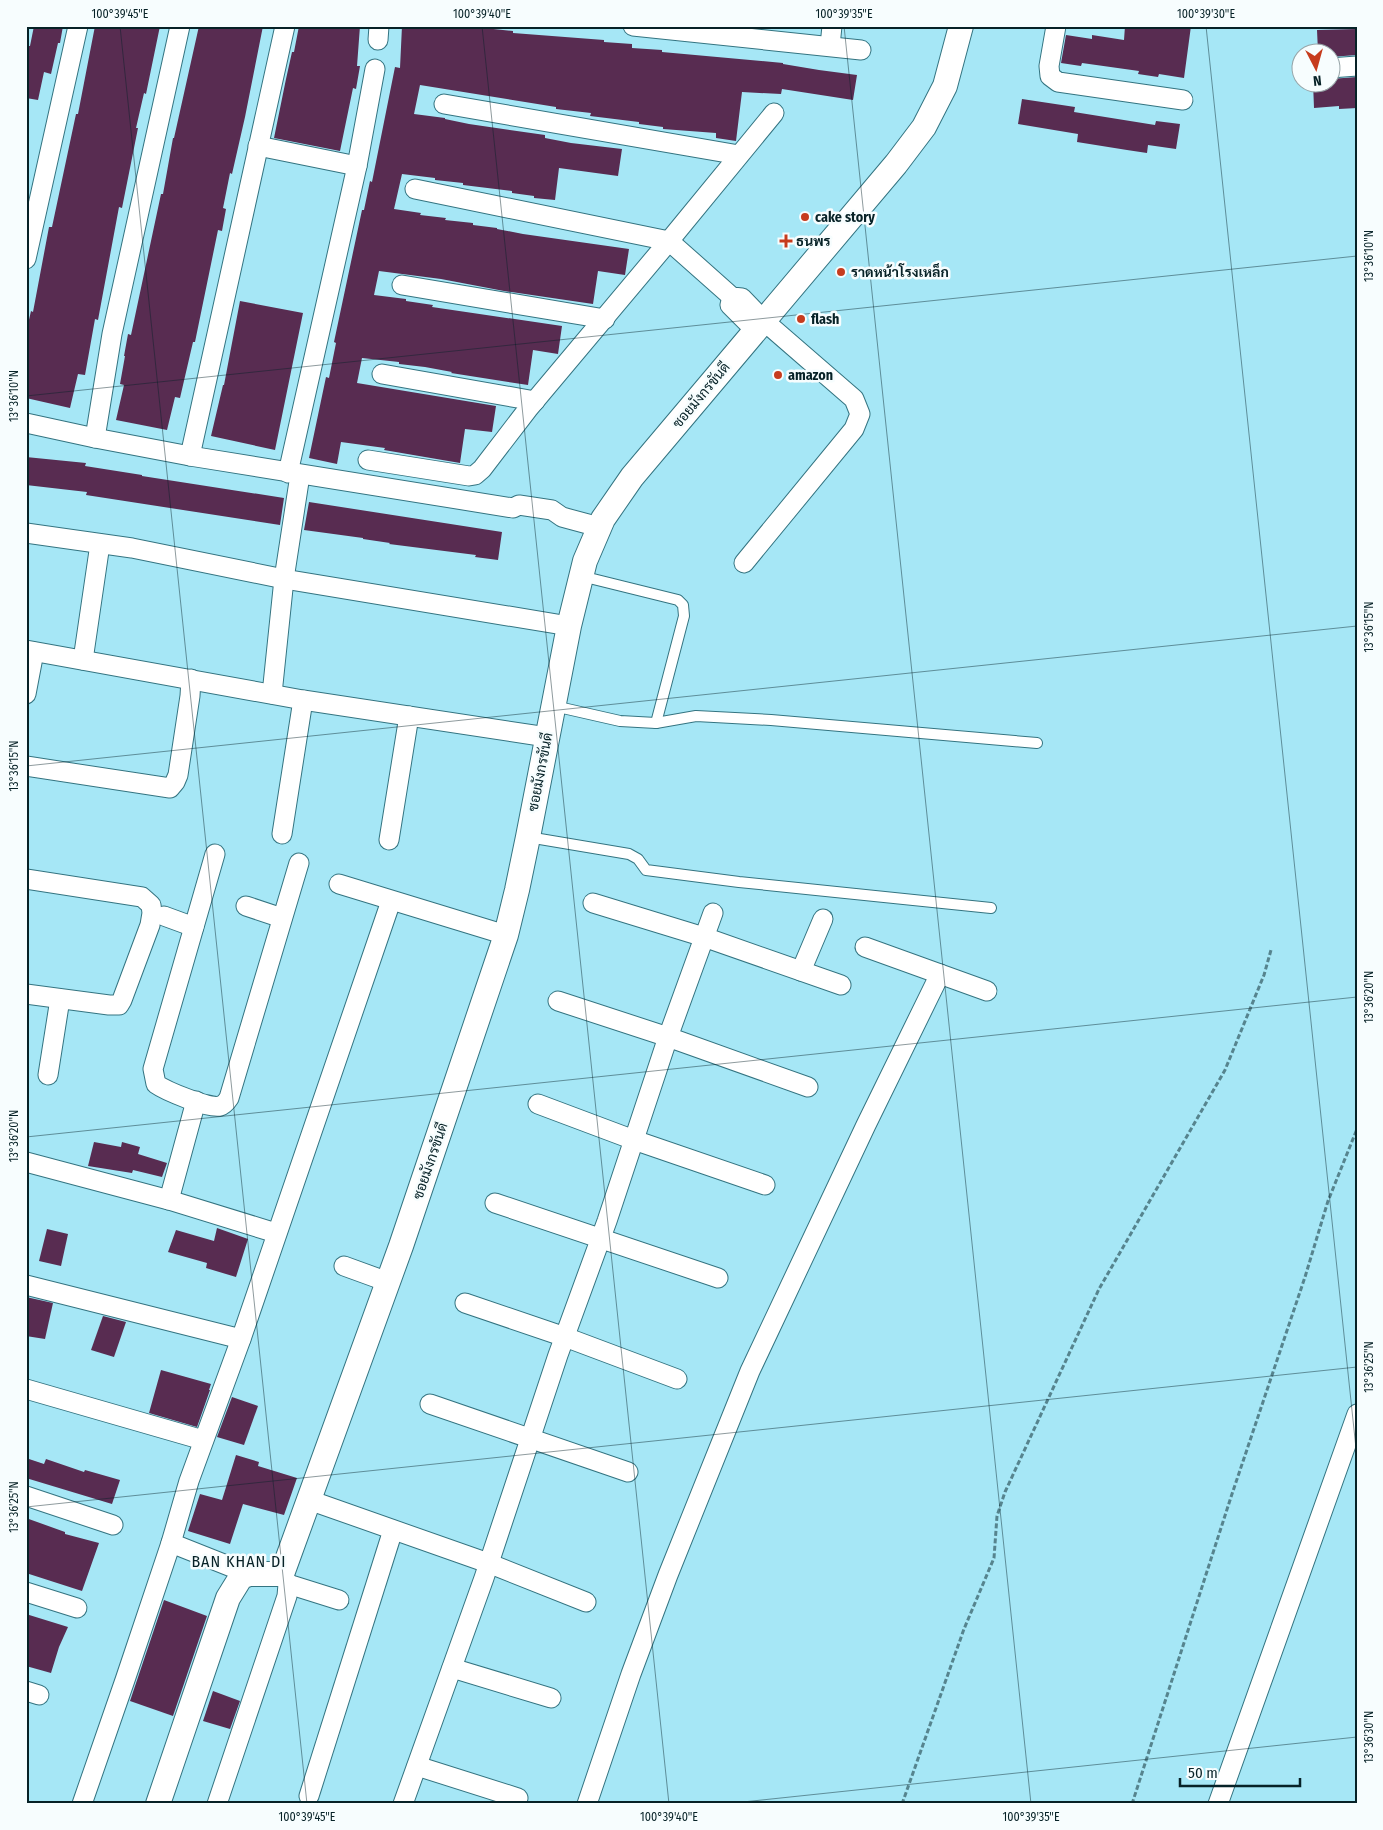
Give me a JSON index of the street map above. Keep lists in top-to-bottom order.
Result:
{
  "streets": {
    "street": ["ซอยมังกรขันดี"]
  },
  "districts": ["BAN KHAN DI"],
  "places": {
    "other": [
      "cake story",
      "ราดหน้าโรงเหล็ก",
      "flash",
      "amazon"
    ],
    "health": ["ธนพร"]
  },
  "scale_bar": "50 m",
  "north": "bottom",
  "coordinates": [
    "100°39'45\"E",
    "100°39'40\"E",
    "100°39'35\"E",
    "100°39'30\"E",
    "13°36'10\"N",
    "13°36'15\"N",
    "13°36'20\"N",
    "13°36'25\"N",
    "13°36'30\"N"
  ]
}
